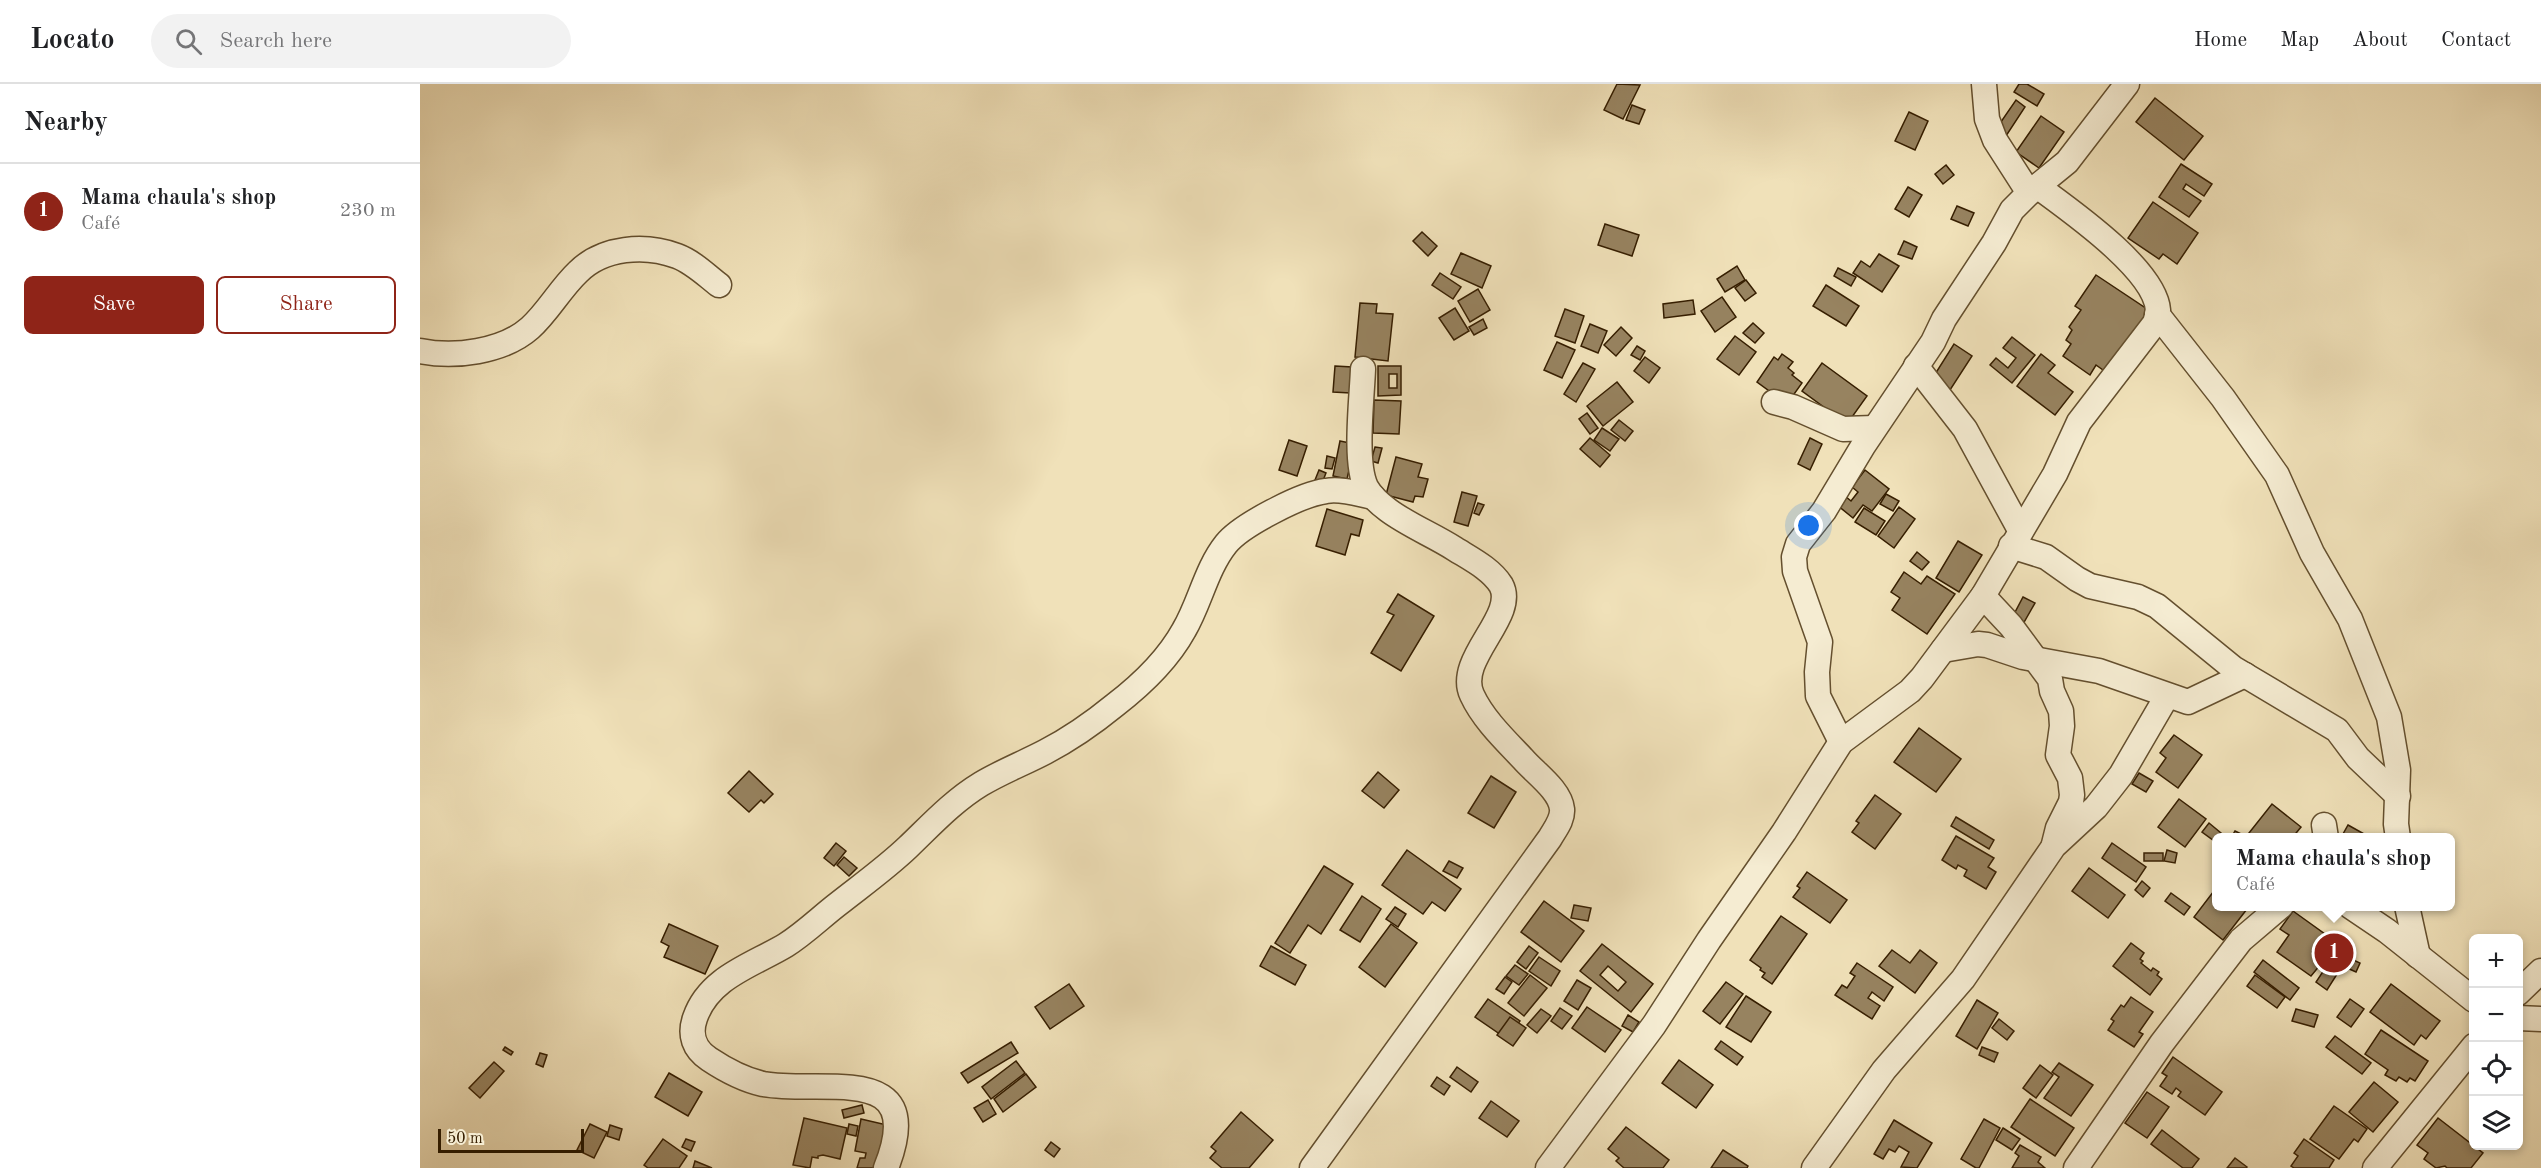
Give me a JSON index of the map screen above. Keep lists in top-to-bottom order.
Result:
{
  "scale_bar": "50 m",
  "page": {
    "header": "Locato",
    "search": "Search here",
    "nav": [
      "Home",
      "Map",
      "About",
      "Contact"
    ],
    "heading": "Nearby",
    "list": [
      {
        "mark": "1",
        "name": "Mama chaula's shop",
        "note": "Café",
        "value": "230 m"
      }
    ],
    "buttons": ["Save", "Share"],
    "popup": ["Mama chaula's shop", "Café"],
    "pins": "1",
    "map_buttons": ["+", "−"],
    "scale": "50 m"
  }
}
